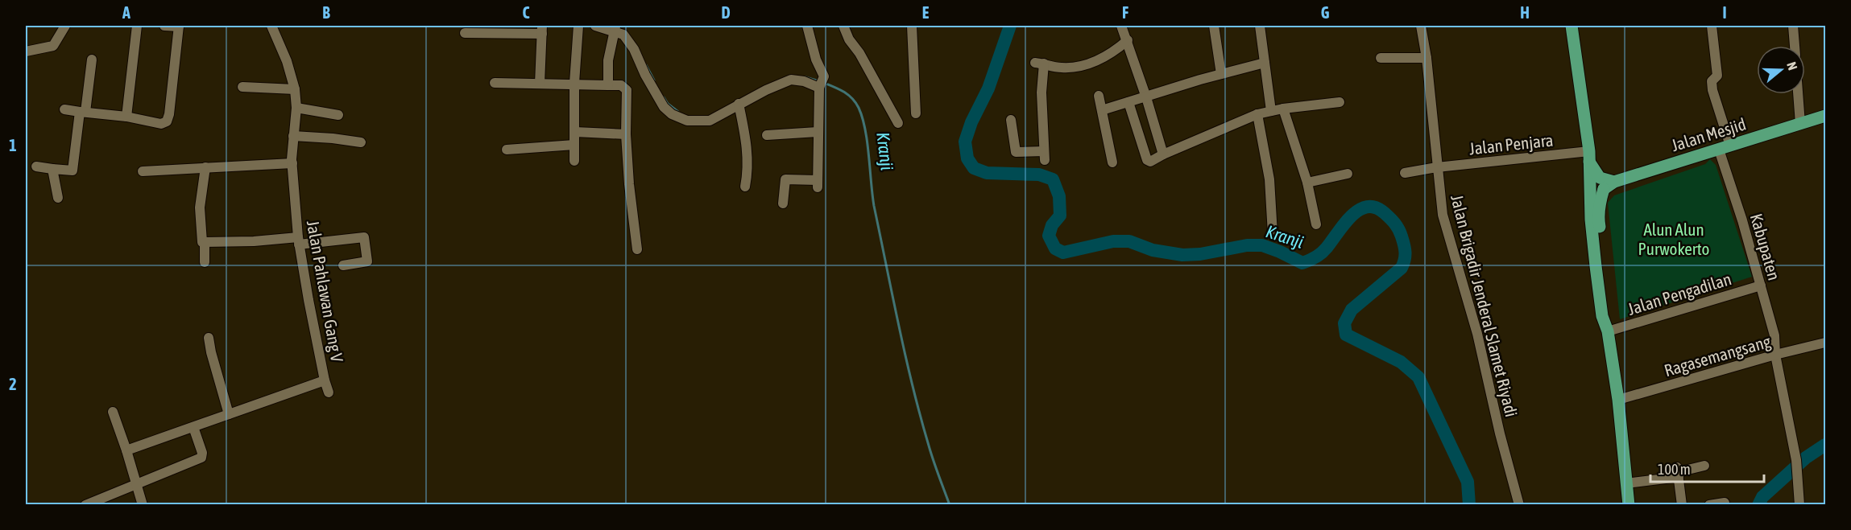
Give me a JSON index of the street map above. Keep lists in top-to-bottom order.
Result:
{
  "streets": {
    "main road": ["Jalan Mesjid"],
    "street": [
      "Jalan Penjara",
      "Kabupaten",
      "Jalan Pahlawan Gang V",
      "Jalan Pengadilan",
      "Jalan Brigadir Jenderal Slamet Riyadi",
      "Ragasemangsang"
    ]
  },
  "crossings": [
    ["Jalan Mesjid", "Kabupaten"],
    ["Jalan Penjara", "Jalan Brigadir Jenderal Slamet Riyadi"],
    ["Kabupaten", "Jalan Pengadilan"],
    ["Kabupaten", "Ragasemangsang"]
  ],
  "water": ["Kranji"],
  "parks": ["Alun Alun Purwokerto"],
  "scale_bar": "100 m",
  "north": "right",
  "grid": {
    "columns": [
      "A",
      "B",
      "C",
      "D",
      "E",
      "F",
      "G",
      "H",
      "I"
    ],
    "rows": ["1", "2"]
  }
}
